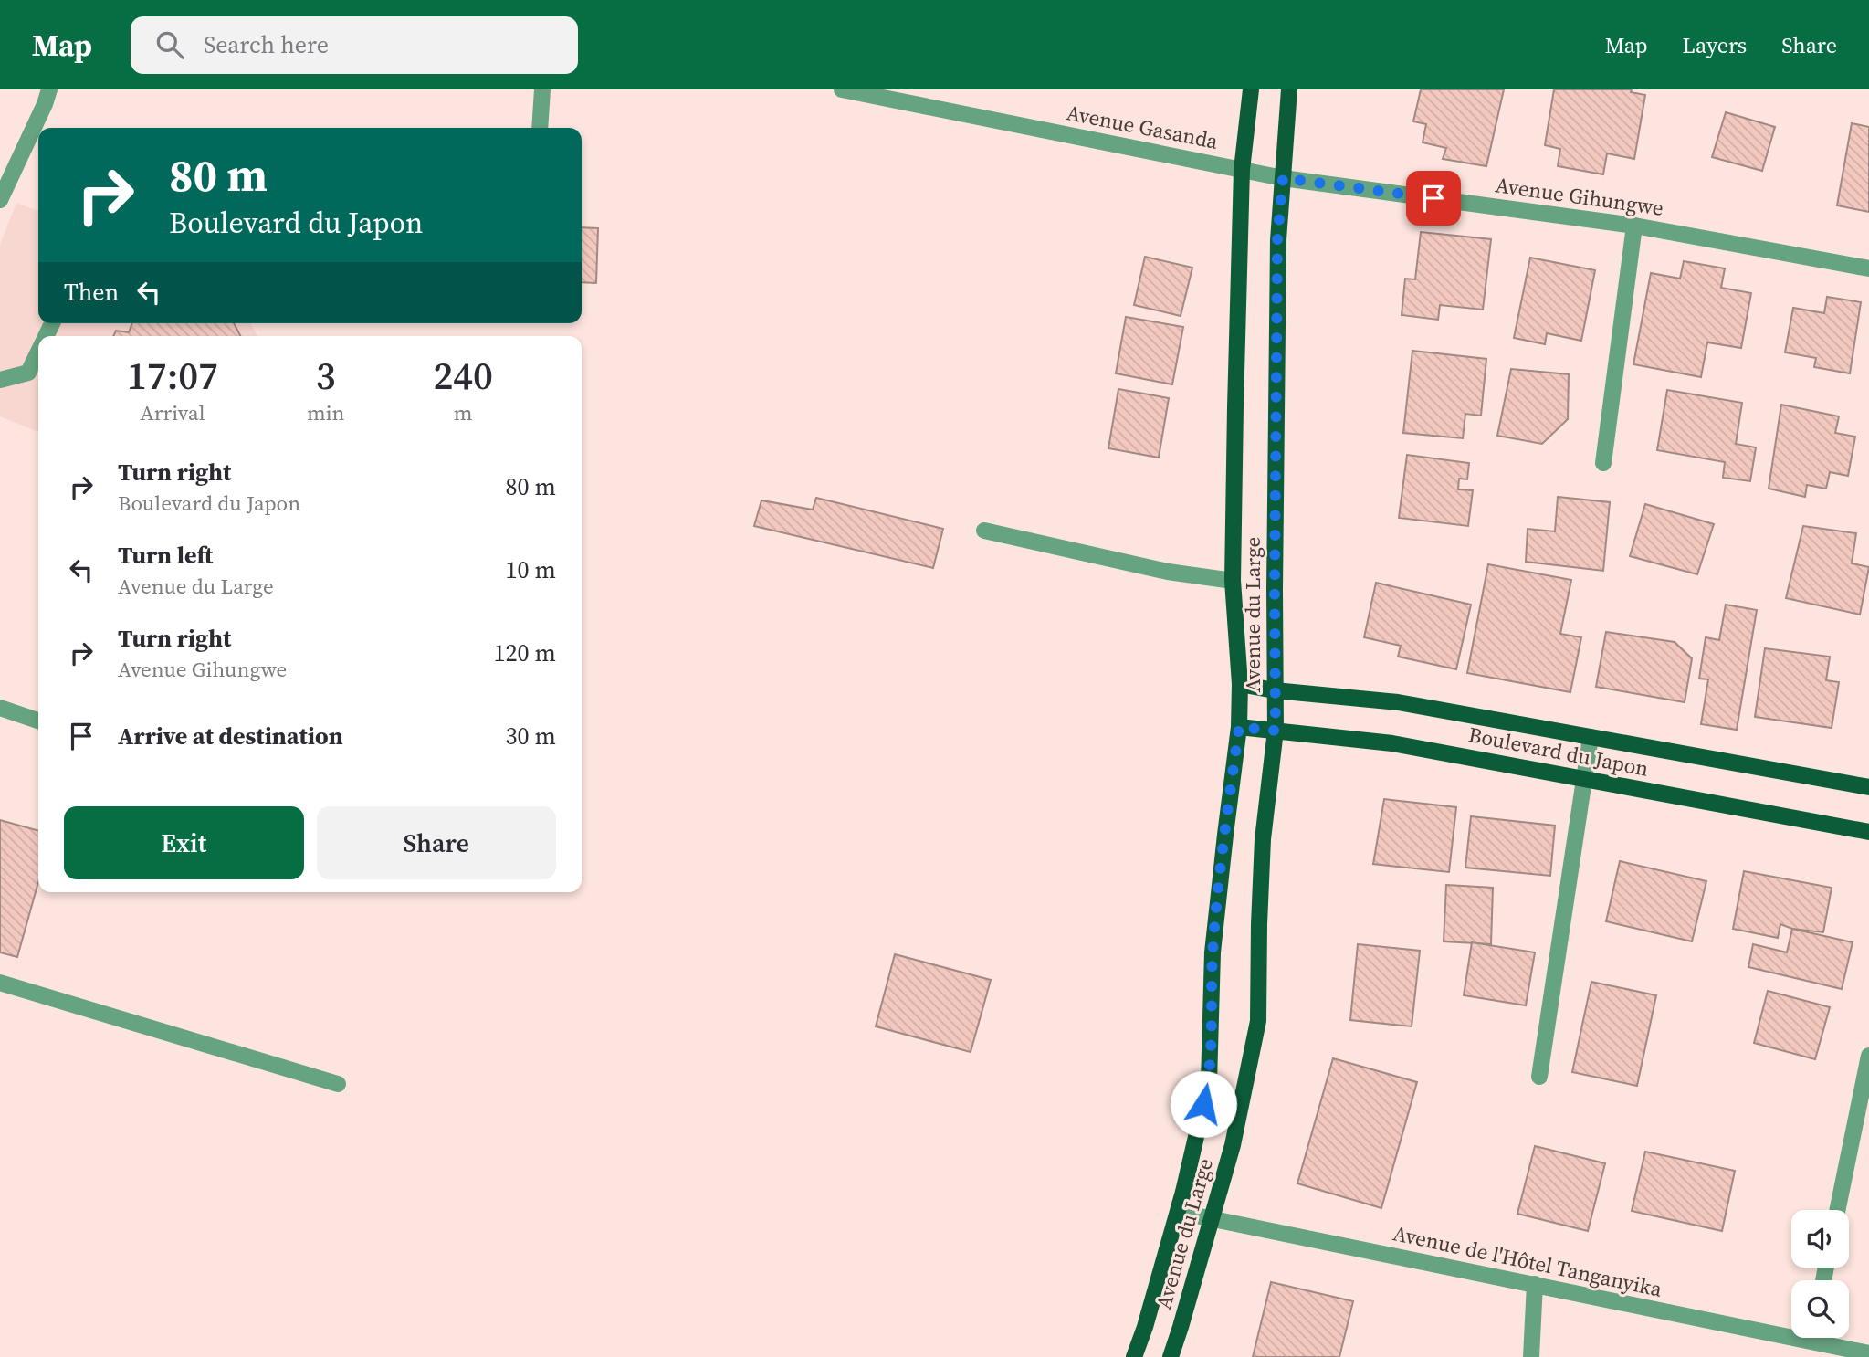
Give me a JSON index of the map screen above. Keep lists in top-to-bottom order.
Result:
{
  "streets": {
    "main road": ["Avenue du Large", "Boulevard du Japon"],
    "street": ["Avenue Gasanda", "Avenue Gihungwe", "Avenue de l'Hôtel Tanganyika"]
  },
  "crossings": [
    ["Avenue Gasanda", "Avenue Gihungwe"],
    ["Avenue Gasanda", "Avenue du Large"],
    ["Avenue Gihungwe", "Avenue du Large"],
    ["Avenue du Large", "Boulevard du Japon"],
    ["Avenue du Large", "Avenue de l'Hôtel Tanganyika"]
  ],
  "page": {
    "header": "Map",
    "search": "Search here",
    "nav": ["Map", "Layers", "Share"],
    "turn": ["80 m", "Boulevard du Japon"],
    "then": "Then",
    "eta": [
      "17:07",
      "Arrival",
      "3",
      "min",
      "240",
      "m"
    ],
    "list": [
      {
        "name": "Turn right",
        "note": "Boulevard du Japon",
        "value": "80 m"
      },
      {
        "name": "Turn left",
        "note": "Avenue du Large",
        "value": "10 m"
      },
      {
        "name": "Turn right",
        "note": "Avenue Gihungwe",
        "value": "120 m"
      },
      {
        "name": "Arrive at destination",
        "value": "30 m"
      }
    ],
    "buttons": ["Exit", "Share"]
  }
}
